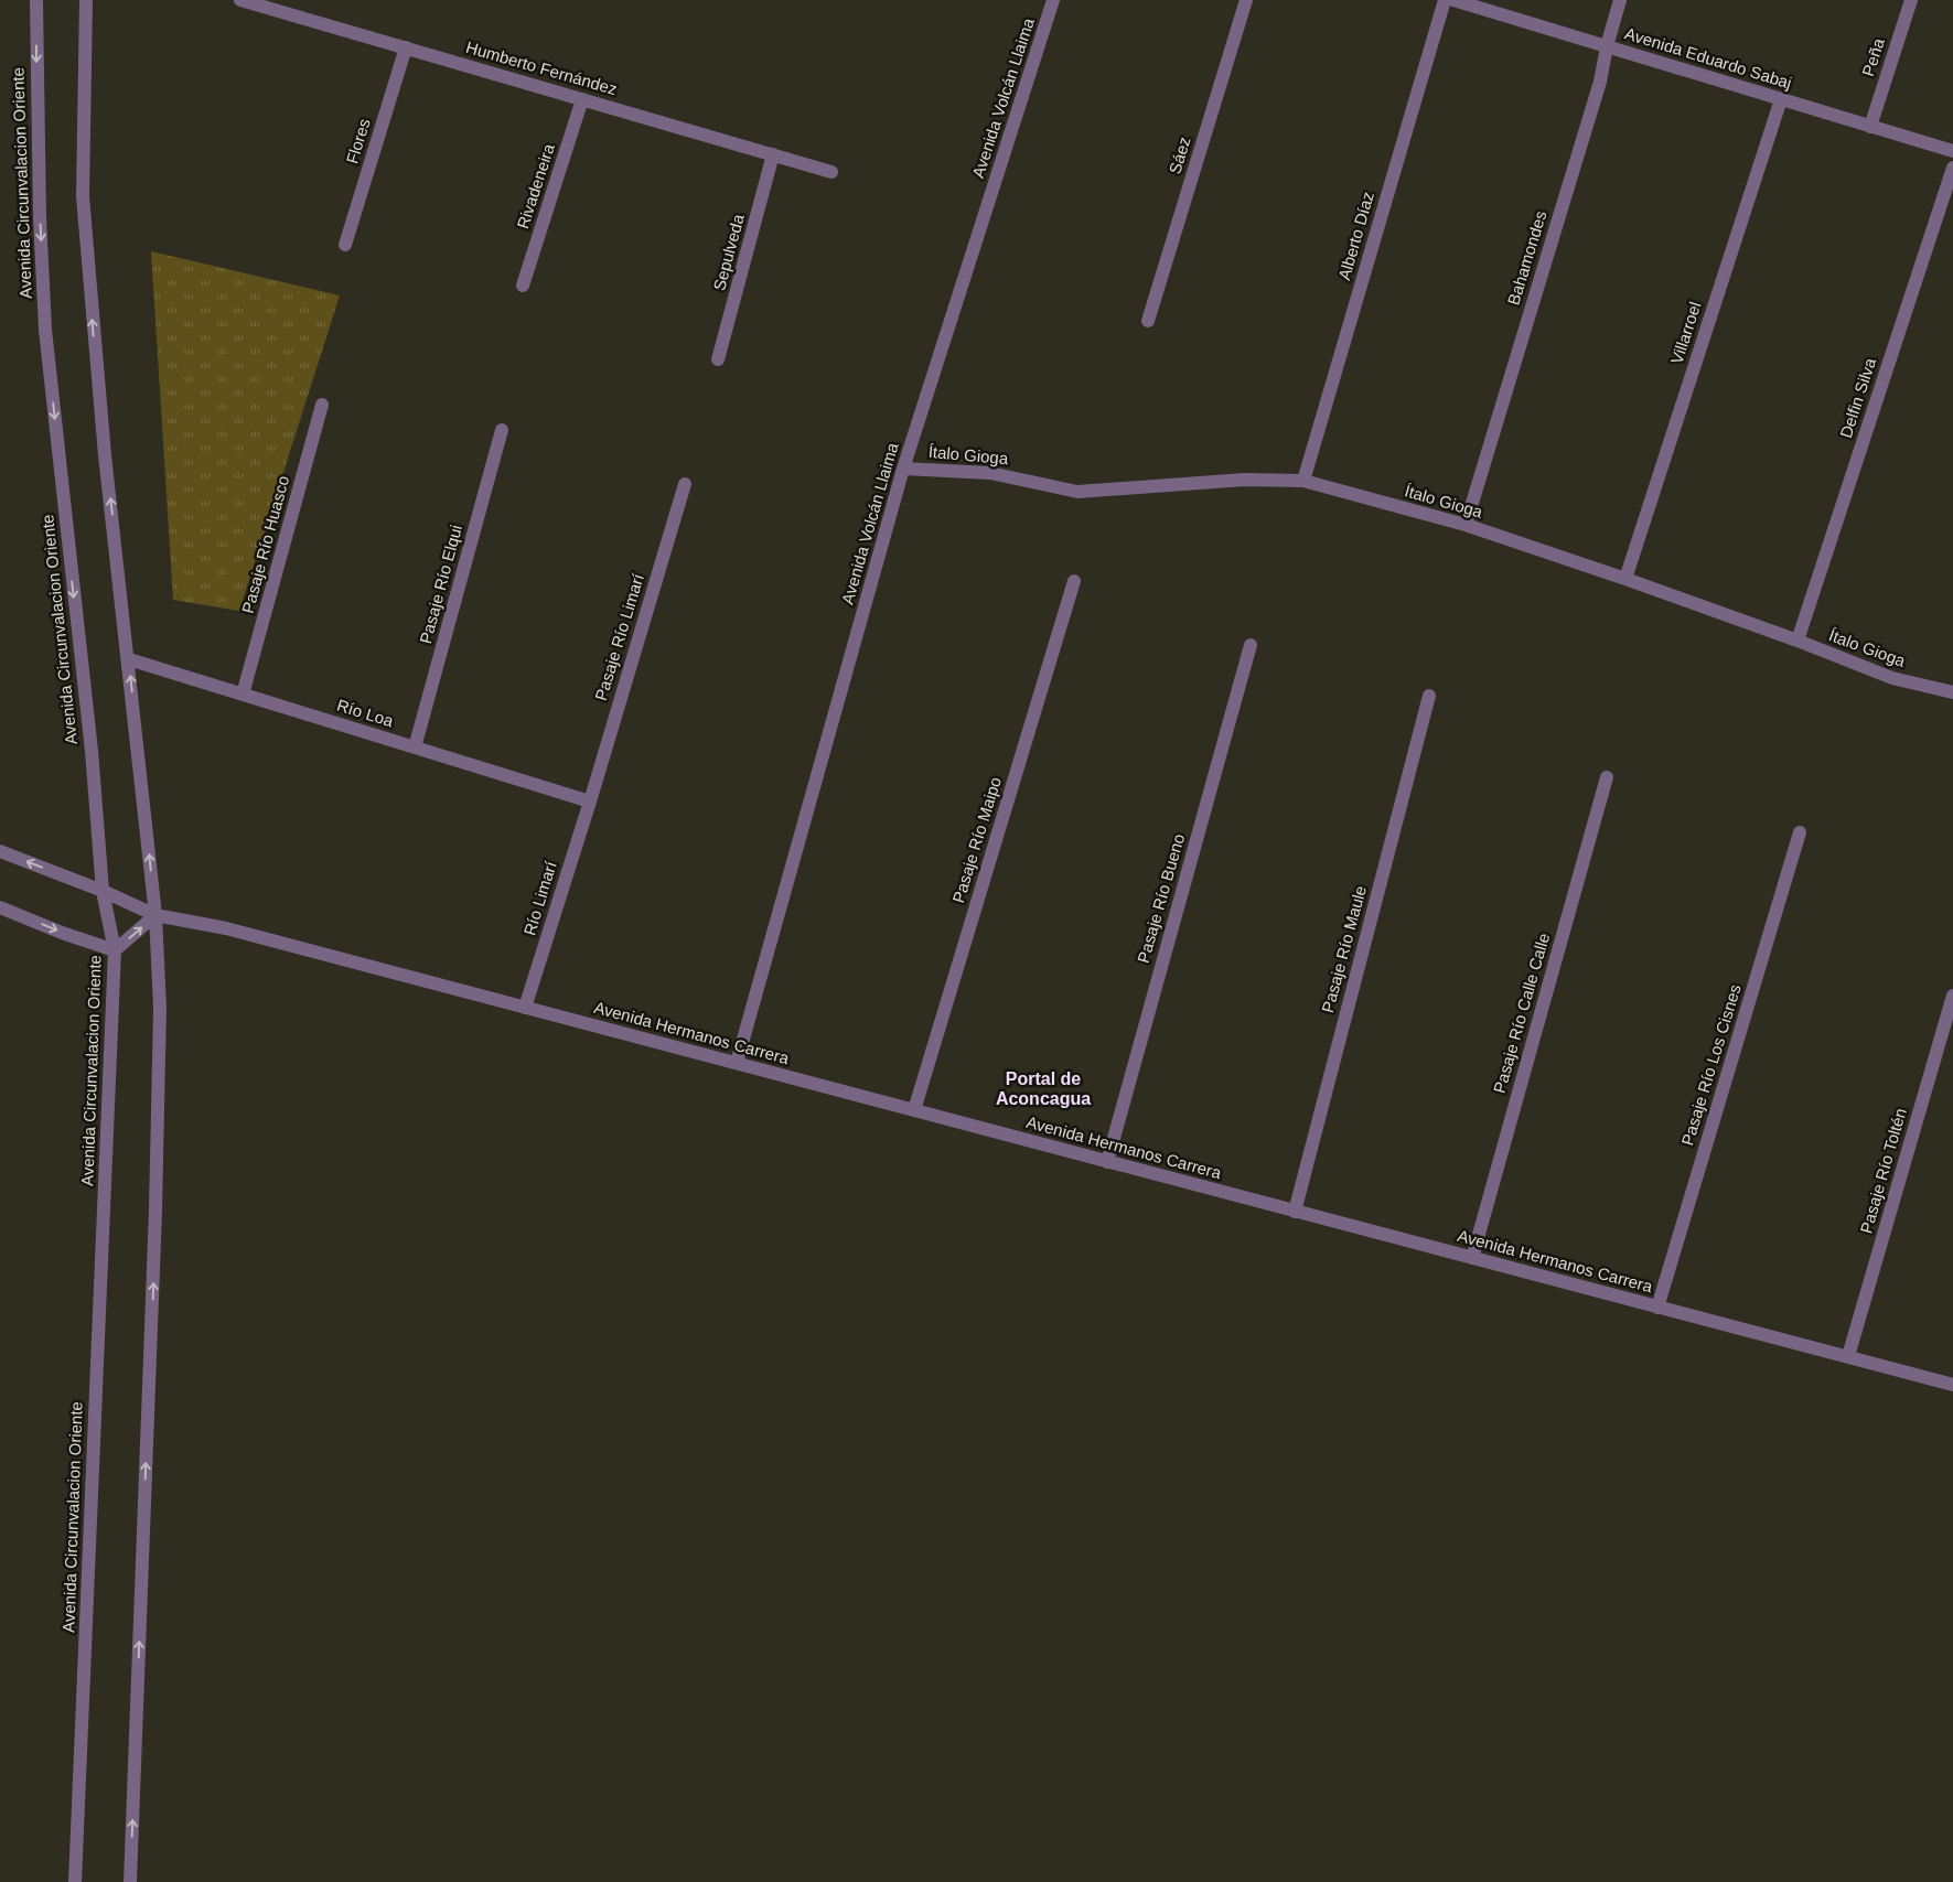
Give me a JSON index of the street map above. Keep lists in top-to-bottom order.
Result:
{
  "streets": {
    "street": [
      "Peña",
      "Avenida Eduardo Sabaj",
      "Humberto Fernández",
      "Avenida Volcán Llaima",
      "Flores",
      "Sáez",
      "Avenida Circunvalacion Oriente",
      "Rivadeneira",
      "Alberto Díaz",
      "Sepulveda",
      "Bahamondes",
      "Villarroel",
      "Delfin Silva",
      "Ítalo Gioga",
      "Pasaje Río Huasco",
      "Pasaje Río Elqui",
      "Pasaje Río Limarí",
      "Río Loa",
      "Pasaje Río Maipo",
      "Río Limarí",
      "Pasaje Río Bueno",
      "Pasaje Río Maule",
      "Pasaje Río Calle Calle",
      "Avenida Hermanos Carrera",
      "Pasaje Río Los Cisnes",
      "Pasaje Río Toltén"
    ]
  },
  "crossings": [
    ["Peña", "Avenida Eduardo Sabaj"],
    ["Avenida Eduardo Sabaj", "Bahamondes"],
    ["Avenida Eduardo Sabaj", "Villarroel"],
    ["Humberto Fernández", "Flores"],
    ["Humberto Fernández", "Rivadeneira"],
    ["Humberto Fernández", "Sepulveda"],
    ["Avenida Volcán Llaima", "Ítalo Gioga"],
    ["Avenida Volcán Llaima", "Avenida Hermanos Carrera"],
    ["Avenida Circunvalacion Oriente", "Avenida Hermanos Carrera"],
    ["Alberto Díaz", "Ítalo Gioga"],
    ["Bahamondes", "Ítalo Gioga"],
    ["Villarroel", "Ítalo Gioga"],
    ["Delfin Silva", "Ítalo Gioga"],
    ["Pasaje Río Huasco", "Río Loa"],
    ["Pasaje Río Elqui", "Río Loa"],
    ["Pasaje Río Limarí", "Río Loa"],
    ["Pasaje Río Limarí", "Río Limarí"],
    ["Río Loa", "Río Limarí"],
    ["Pasaje Río Maipo", "Avenida Hermanos Carrera"],
    ["Río Limarí", "Avenida Hermanos Carrera"],
    ["Pasaje Río Bueno", "Avenida Hermanos Carrera"],
    ["Pasaje Río Maule", "Avenida Hermanos Carrera"],
    ["Pasaje Río Calle Calle", "Avenida Hermanos Carrera"],
    ["Avenida Hermanos Carrera", "Pasaje Río Los Cisnes"],
    ["Avenida Hermanos Carrera", "Pasaje Río Toltén"]
  ],
  "districts": ["Portal de Aconcagua"]
}
